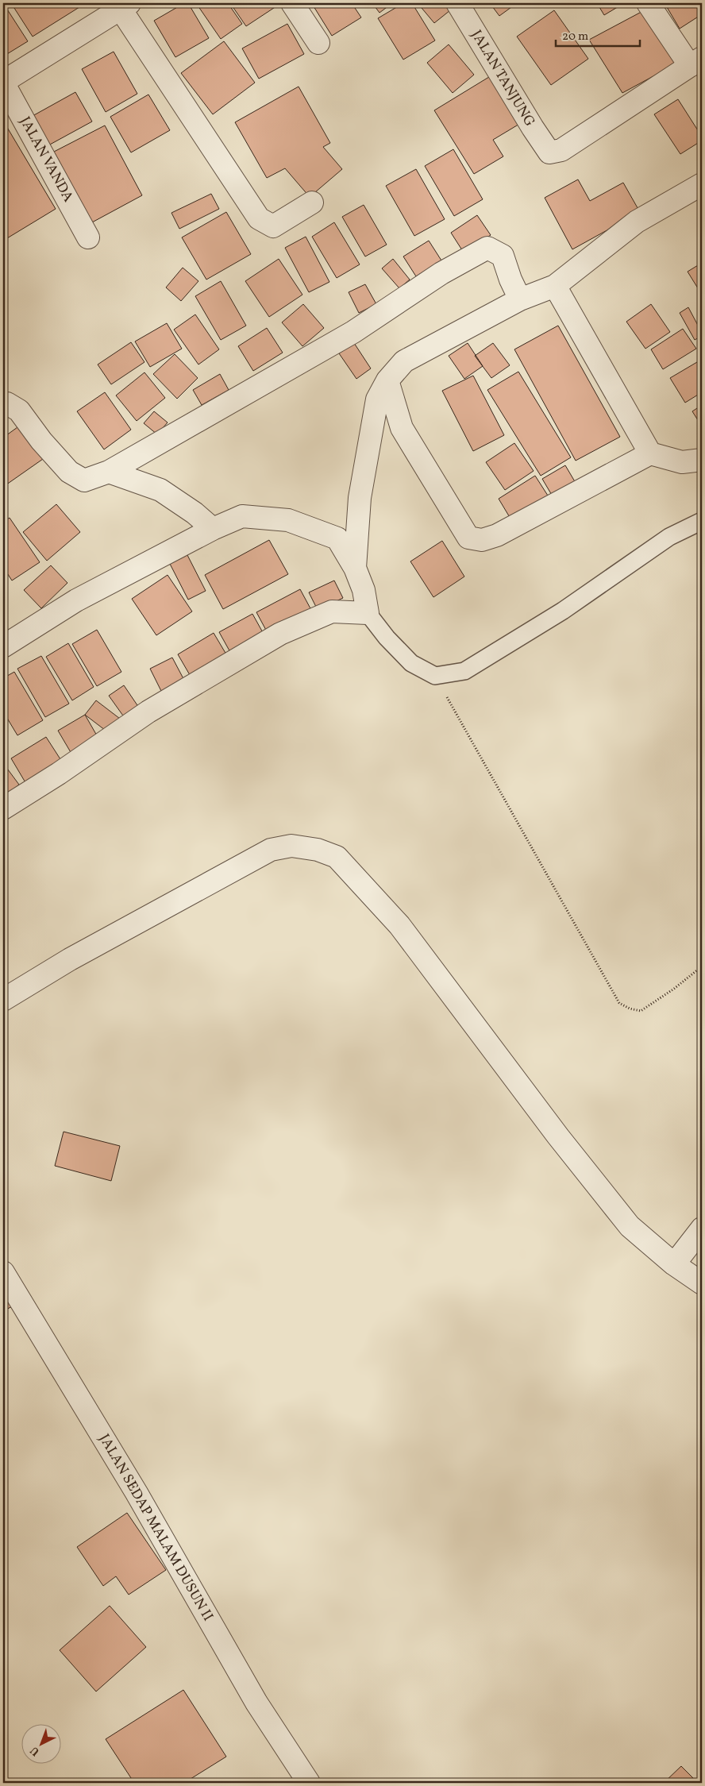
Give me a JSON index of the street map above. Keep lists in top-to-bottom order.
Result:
{
  "streets": {
    "street": ["JALAN TANJUNG", "JALAN VANDA", "JALAN SEDAP MALAM DUSUN II"]
  },
  "scale_bar": "20 m",
  "north": "bottom left"
}
